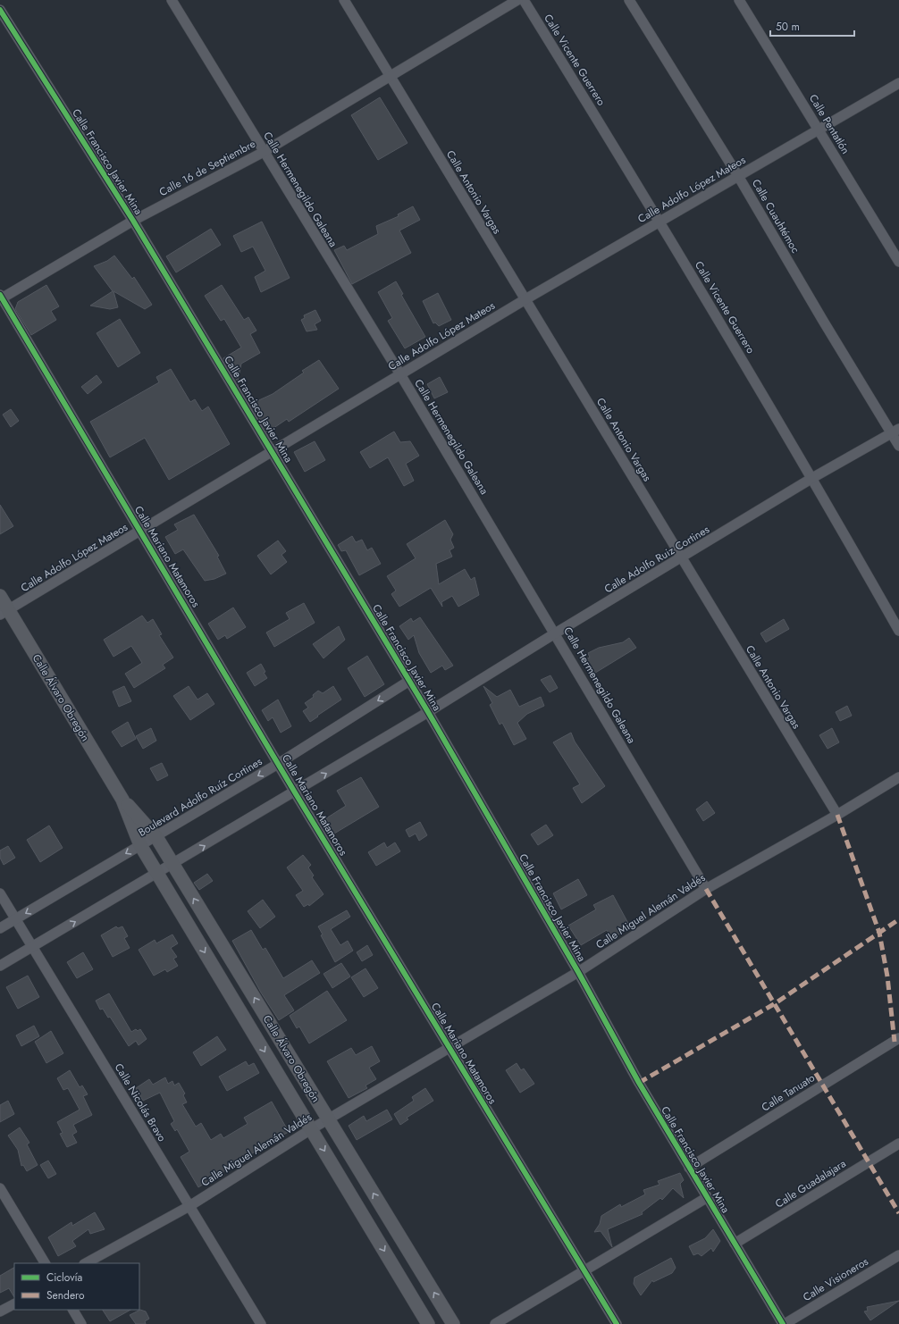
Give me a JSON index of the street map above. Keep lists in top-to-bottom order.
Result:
{
  "streets": {
    "street": [
      "Calle Vicente Guerrero",
      "Calle Pentatlón",
      "Calle Francisco Javier Mina",
      "Calle 16 de Septiembre",
      "Calle Hermenegildo Galeana",
      "Calle Adolfo López Mateos",
      "Calle Antonio Vargas",
      "Calle Cuauhtémoc",
      "Calle Mariano Matamoros",
      "Calle Adolfo Ruiz Cortines",
      "Calle Álvaro Obregón",
      "Boulevard Adolfo Ruíz Cortines",
      "Calle Miguel Alemán Valdés",
      "Calle Tanuato",
      "Calle Nicolás Bravo",
      "Calle Guadalajara",
      "Calle Visioneros"
    ]
  },
  "crossings": [
    ["Calle Vicente Guerrero", "Calle Adolfo López Mateos"],
    ["Calle Vicente Guerrero", "Calle Adolfo Ruiz Cortines"],
    ["Calle Pentatlón", "Calle Adolfo López Mateos"],
    ["Calle Francisco Javier Mina", "Calle 16 de Septiembre"],
    ["Calle Francisco Javier Mina", "Calle Adolfo López Mateos"],
    ["Calle Francisco Javier Mina", "Calle Adolfo Ruiz Cortines"],
    ["Calle Francisco Javier Mina", "Boulevard Adolfo Ruíz Cortines"],
    ["Calle Francisco Javier Mina", "Calle Miguel Alemán Valdés"],
    ["Calle Francisco Javier Mina", "Calle Tanuato"],
    ["Calle Francisco Javier Mina", "Calle Guadalajara"],
    ["Calle Francisco Javier Mina", "Calle Visioneros"],
    ["Calle 16 de Septiembre", "Calle Hermenegildo Galeana"],
    ["Calle 16 de Septiembre", "Calle Antonio Vargas"],
    ["Calle 16 de Septiembre", "Calle Mariano Matamoros"],
    ["Calle Hermenegildo Galeana", "Calle Adolfo López Mateos"],
    ["Calle Hermenegildo Galeana", "Calle Adolfo Ruiz Cortines"],
    ["Calle Hermenegildo Galeana", "Calle Miguel Alemán Valdés"],
    ["Calle Adolfo López Mateos", "Calle Antonio Vargas"],
    ["Calle Adolfo López Mateos", "Calle Cuauhtémoc"],
    ["Calle Adolfo López Mateos", "Calle Mariano Matamoros"],
    ["Calle Adolfo López Mateos", "Calle Álvaro Obregón"],
    ["Calle Antonio Vargas", "Calle Adolfo Ruiz Cortines"],
    ["Calle Antonio Vargas", "Calle Miguel Alemán Valdés"],
    ["Calle Cuauhtémoc", "Calle Adolfo Ruiz Cortines"],
    ["Calle Mariano Matamoros", "Calle Adolfo Ruiz Cortines"],
    ["Calle Mariano Matamoros", "Boulevard Adolfo Ruíz Cortines"],
    ["Calle Mariano Matamoros", "Calle Miguel Alemán Valdés"],
    ["Calle Adolfo Ruiz Cortines", "Calle Álvaro Obregón"],
    ["Calle Álvaro Obregón", "Boulevard Adolfo Ruíz Cortines"],
    ["Calle Álvaro Obregón", "Calle Miguel Alemán Valdés"],
    ["Boulevard Adolfo Ruíz Cortines", "Calle Nicolás Bravo"],
    ["Calle Miguel Alemán Valdés", "Calle Nicolás Bravo"]
  ],
  "one_way": ["Calle Adolfo Ruiz Cortines"],
  "legend": ["Ciclovía", "Sendero"],
  "scale_bar": "50 m"
}
